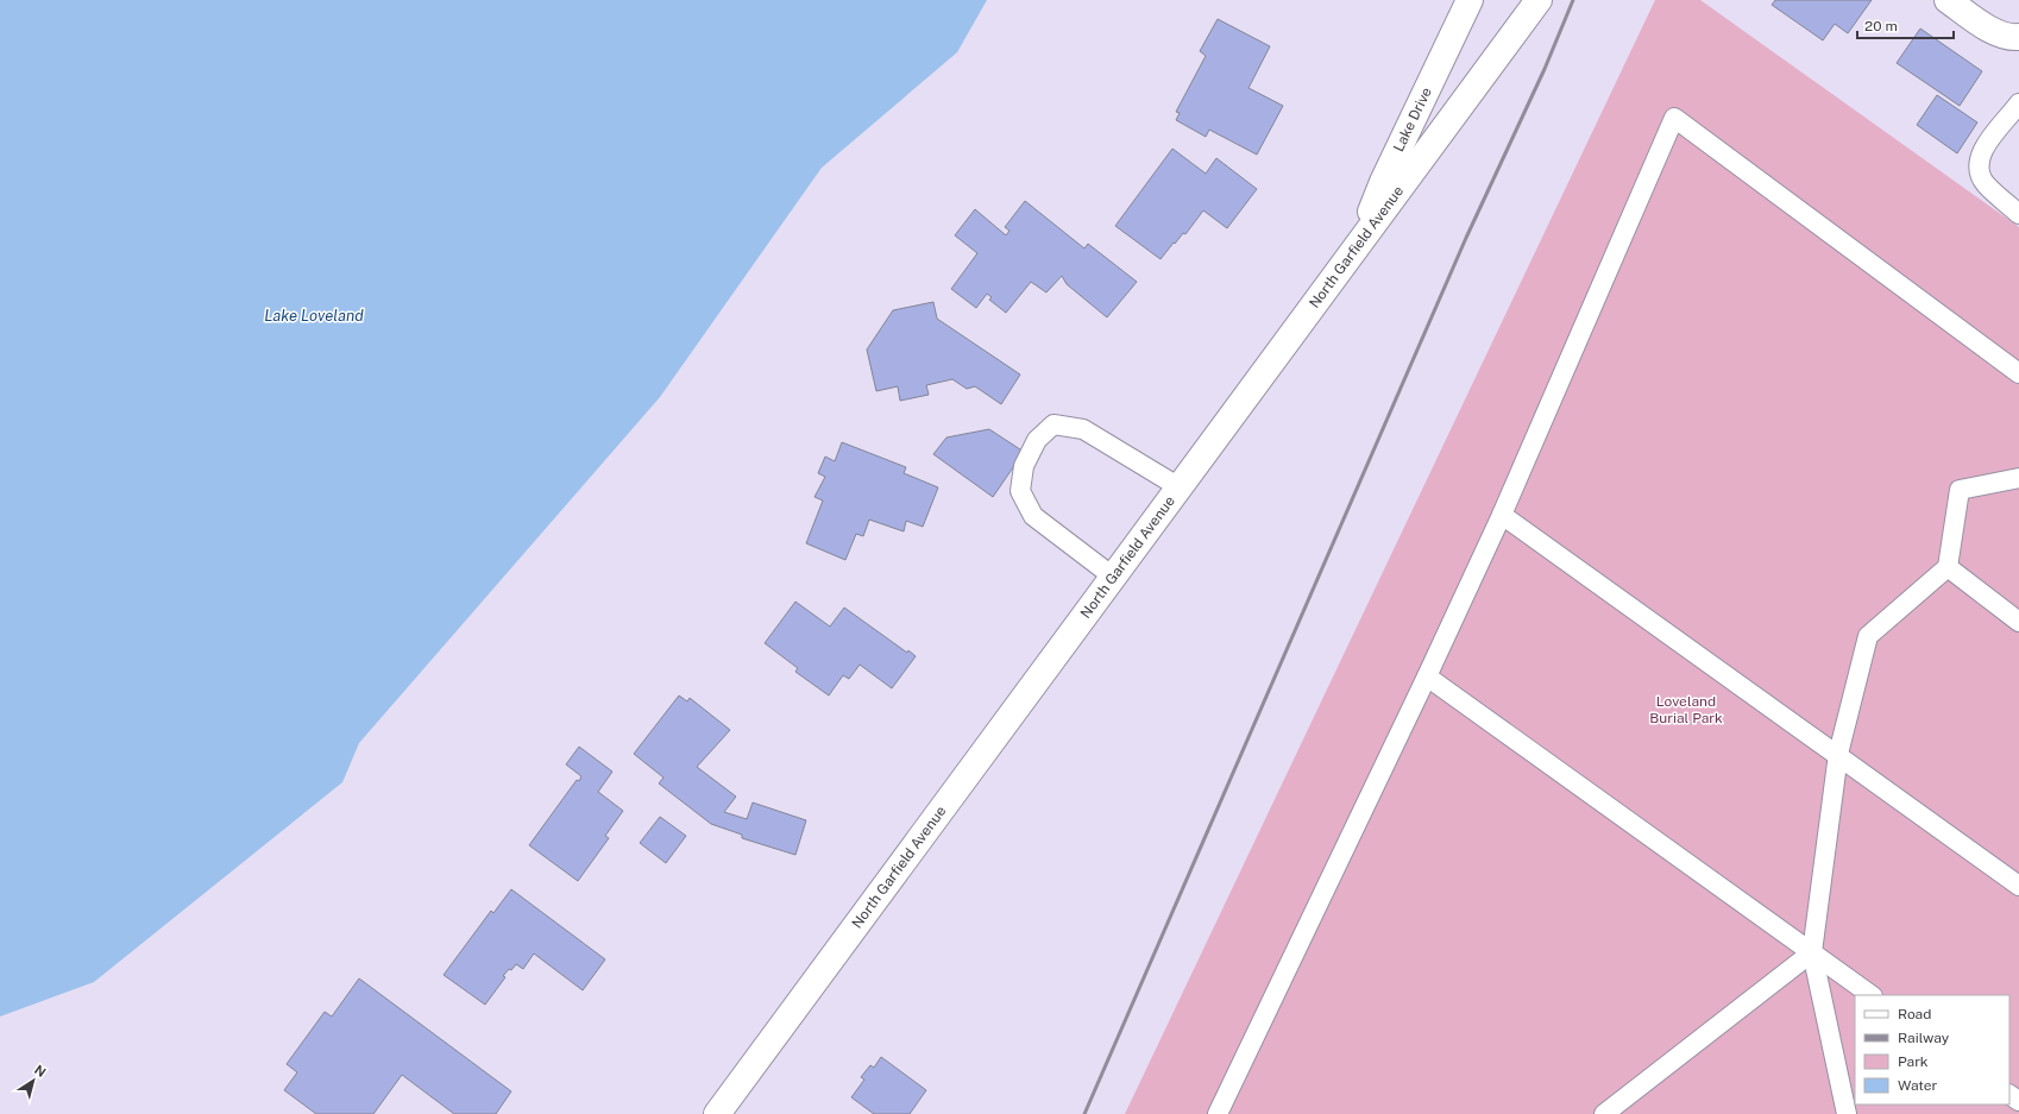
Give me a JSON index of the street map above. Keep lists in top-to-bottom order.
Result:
{
  "streets": {
    "street": ["Lake Drive", "North Garfield Avenue"]
  },
  "crossings": [
    ["Lake Drive", "North Garfield Avenue"]
  ],
  "water": ["Lake Loveland"],
  "parks": ["Loveland Burial Park"],
  "legend": [
    "Road",
    "Railway",
    "Park",
    "Water"
  ],
  "scale_bar": "20 m",
  "north": "top right"
}
